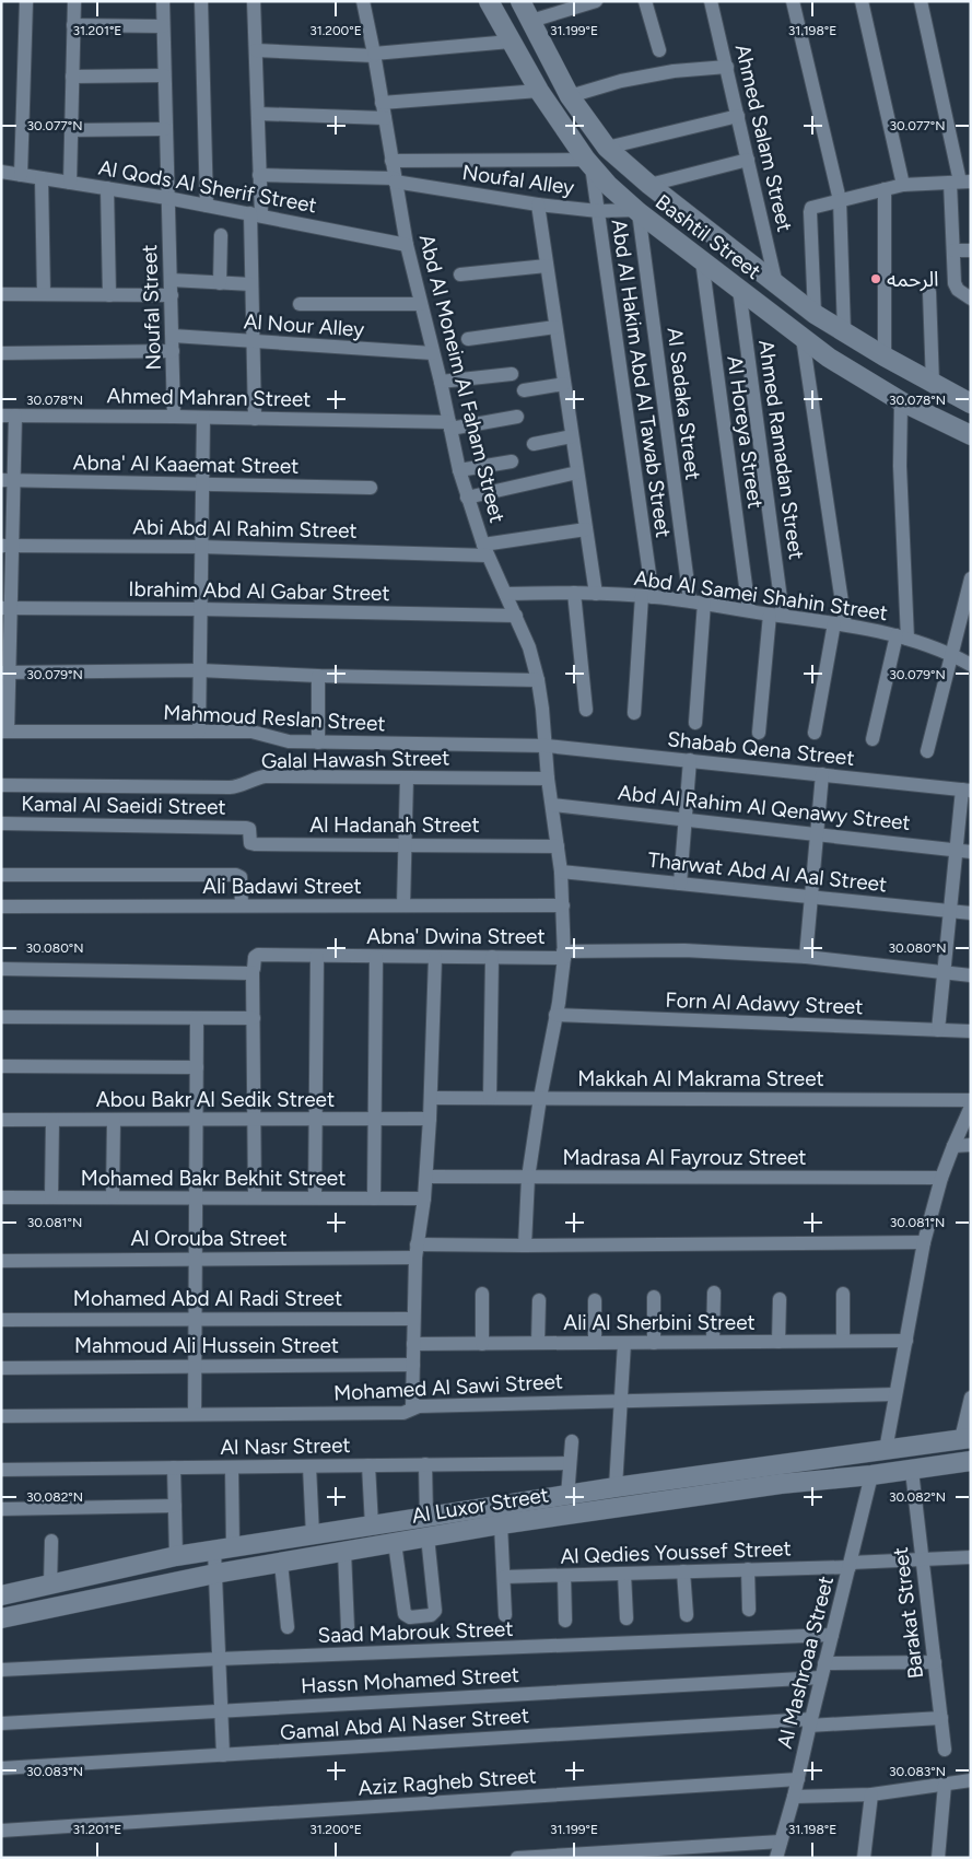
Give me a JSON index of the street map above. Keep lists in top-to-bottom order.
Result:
{
  "streets": {
    "street": [
      "Ahmed Salam Street",
      "Noufal Alley",
      "Al Qods Al Sherif Street",
      "Bashtil Street",
      "Noufal Street",
      "Al Nour Alley",
      "Abd Al Moneim Al Faham Street",
      "Abd Al Hakim Abd Al Tawab Street",
      "Ahmed Mahran Street",
      "Al Sadaka Street",
      "Al Horeya Street",
      "Ahmed Ramadan Street",
      "Abna' Al Kaaemat Street",
      "Abi Abd Al Rahim Street",
      "Ibrahim Abd Al Gabar Street",
      "Abd Al Samei Shahin Street",
      "Mahmoud Reslan Street",
      "Shabab Qena Street",
      "Galal Hawash Street",
      "Kamal Al Saeidi Street",
      "Abd Al Rahim Al Qenawy Street",
      "Al Hadanah Street",
      "Tharwat Abd Al Aal Street",
      "Ali Badawi Street",
      "Abna' Dwina Street",
      "Forn Al Adawy Street",
      "Makkah Al Makrama Street",
      "Abou Bakr Al Sedik Street",
      "Madrasa Al Fayrouz Street",
      "Mohamed Bakr Bekhit Street",
      "Al Orouba Street",
      "Mohamed Abd Al Radi Street",
      "Ali Al Sherbini Street",
      "Mahmoud Ali Hussein Street",
      "Mohamed Al Sawi Street",
      "Al Nasr Street",
      "Al Luxor Street",
      "Al Qedies Youssef Street",
      "Barakat Street",
      "Saad Mabrouk Street",
      "Al Mashroaa Street",
      "Hassn Mohamed Street",
      "Gamal Abd Al Naser Street",
      "Aziz Ragheb Street"
    ]
  },
  "crossings": [
    ["Ahmed Salam Street", "Bashtil Street"],
    ["Noufal Alley", "Bashtil Street"],
    ["Noufal Alley", "Abd Al Moneim Al Faham Street"],
    ["Noufal Alley", "Abd Al Hakim Abd Al Tawab Street"],
    ["Noufal Alley", "Al Sadaka Street"],
    ["Al Qods Al Sherif Street", "Noufal Street"],
    ["Al Qods Al Sherif Street", "Abd Al Moneim Al Faham Street"],
    ["Bashtil Street", "Abd Al Hakim Abd Al Tawab Street"],
    ["Bashtil Street", "Al Sadaka Street"],
    ["Bashtil Street", "Al Horeya Street"],
    ["Bashtil Street", "Ahmed Ramadan Street"],
    ["Noufal Street", "Al Nour Alley"],
    ["Noufal Street", "Ahmed Mahran Street"],
    ["Al Nour Alley", "Abd Al Moneim Al Faham Street"],
    ["Abd Al Moneim Al Faham Street", "Ahmed Mahran Street"],
    ["Abd Al Moneim Al Faham Street", "Abi Abd Al Rahim Street"],
    ["Abd Al Moneim Al Faham Street", "Ibrahim Abd Al Gabar Street"],
    ["Abd Al Moneim Al Faham Street", "Abd Al Samei Shahin Street"],
    ["Abd Al Moneim Al Faham Street", "Mahmoud Reslan Street"],
    ["Abd Al Moneim Al Faham Street", "Shabab Qena Street"],
    ["Abd Al Moneim Al Faham Street", "Galal Hawash Street"],
    ["Abd Al Moneim Al Faham Street", "Abd Al Rahim Al Qenawy Street"],
    ["Abd Al Moneim Al Faham Street", "Al Hadanah Street"],
    ["Abd Al Moneim Al Faham Street", "Tharwat Abd Al Aal Street"],
    ["Abd Al Moneim Al Faham Street", "Ali Badawi Street"],
    ["Abd Al Moneim Al Faham Street", "Abna' Dwina Street"],
    ["Abd Al Moneim Al Faham Street", "Forn Al Adawy Street"],
    ["Abd Al Moneim Al Faham Street", "Makkah Al Makrama Street"],
    ["Abd Al Moneim Al Faham Street", "Madrasa Al Fayrouz Street"],
    ["Abd Al Moneim Al Faham Street", "Al Orouba Street"],
    ["Abd Al Hakim Abd Al Tawab Street", "Abd Al Samei Shahin Street"],
    ["Al Sadaka Street", "Abd Al Samei Shahin Street"],
    ["Al Horeya Street", "Abd Al Samei Shahin Street"],
    ["Ahmed Ramadan Street", "Abd Al Samei Shahin Street"],
    ["Mahmoud Reslan Street", "Shabab Qena Street"],
    ["Kamal Al Saeidi Street", "Al Hadanah Street"],
    ["Al Luxor Street", "Barakat Street"],
    ["Al Luxor Street", "Al Mashroaa Street"],
    ["Al Qedies Youssef Street", "Barakat Street"],
    ["Al Qedies Youssef Street", "Al Mashroaa Street"],
    ["Barakat Street", "Hassn Mohamed Street"],
    ["Barakat Street", "Gamal Abd Al Naser Street"],
    ["Saad Mabrouk Street", "Al Mashroaa Street"],
    ["Al Mashroaa Street", "Hassn Mohamed Street"],
    ["Al Mashroaa Street", "Gamal Abd Al Naser Street"],
    ["Al Mashroaa Street", "Aziz Ragheb Street"]
  ],
  "places": ["الرحمه"],
  "coordinates": [
    "31.201°E",
    "31.200°E",
    "31.199°E",
    "31.198°E",
    "30.077°N",
    "30.078°N",
    "30.079°N",
    "30.080°N",
    "30.081°N",
    "30.082°N",
    "30.083°N"
  ]
}
